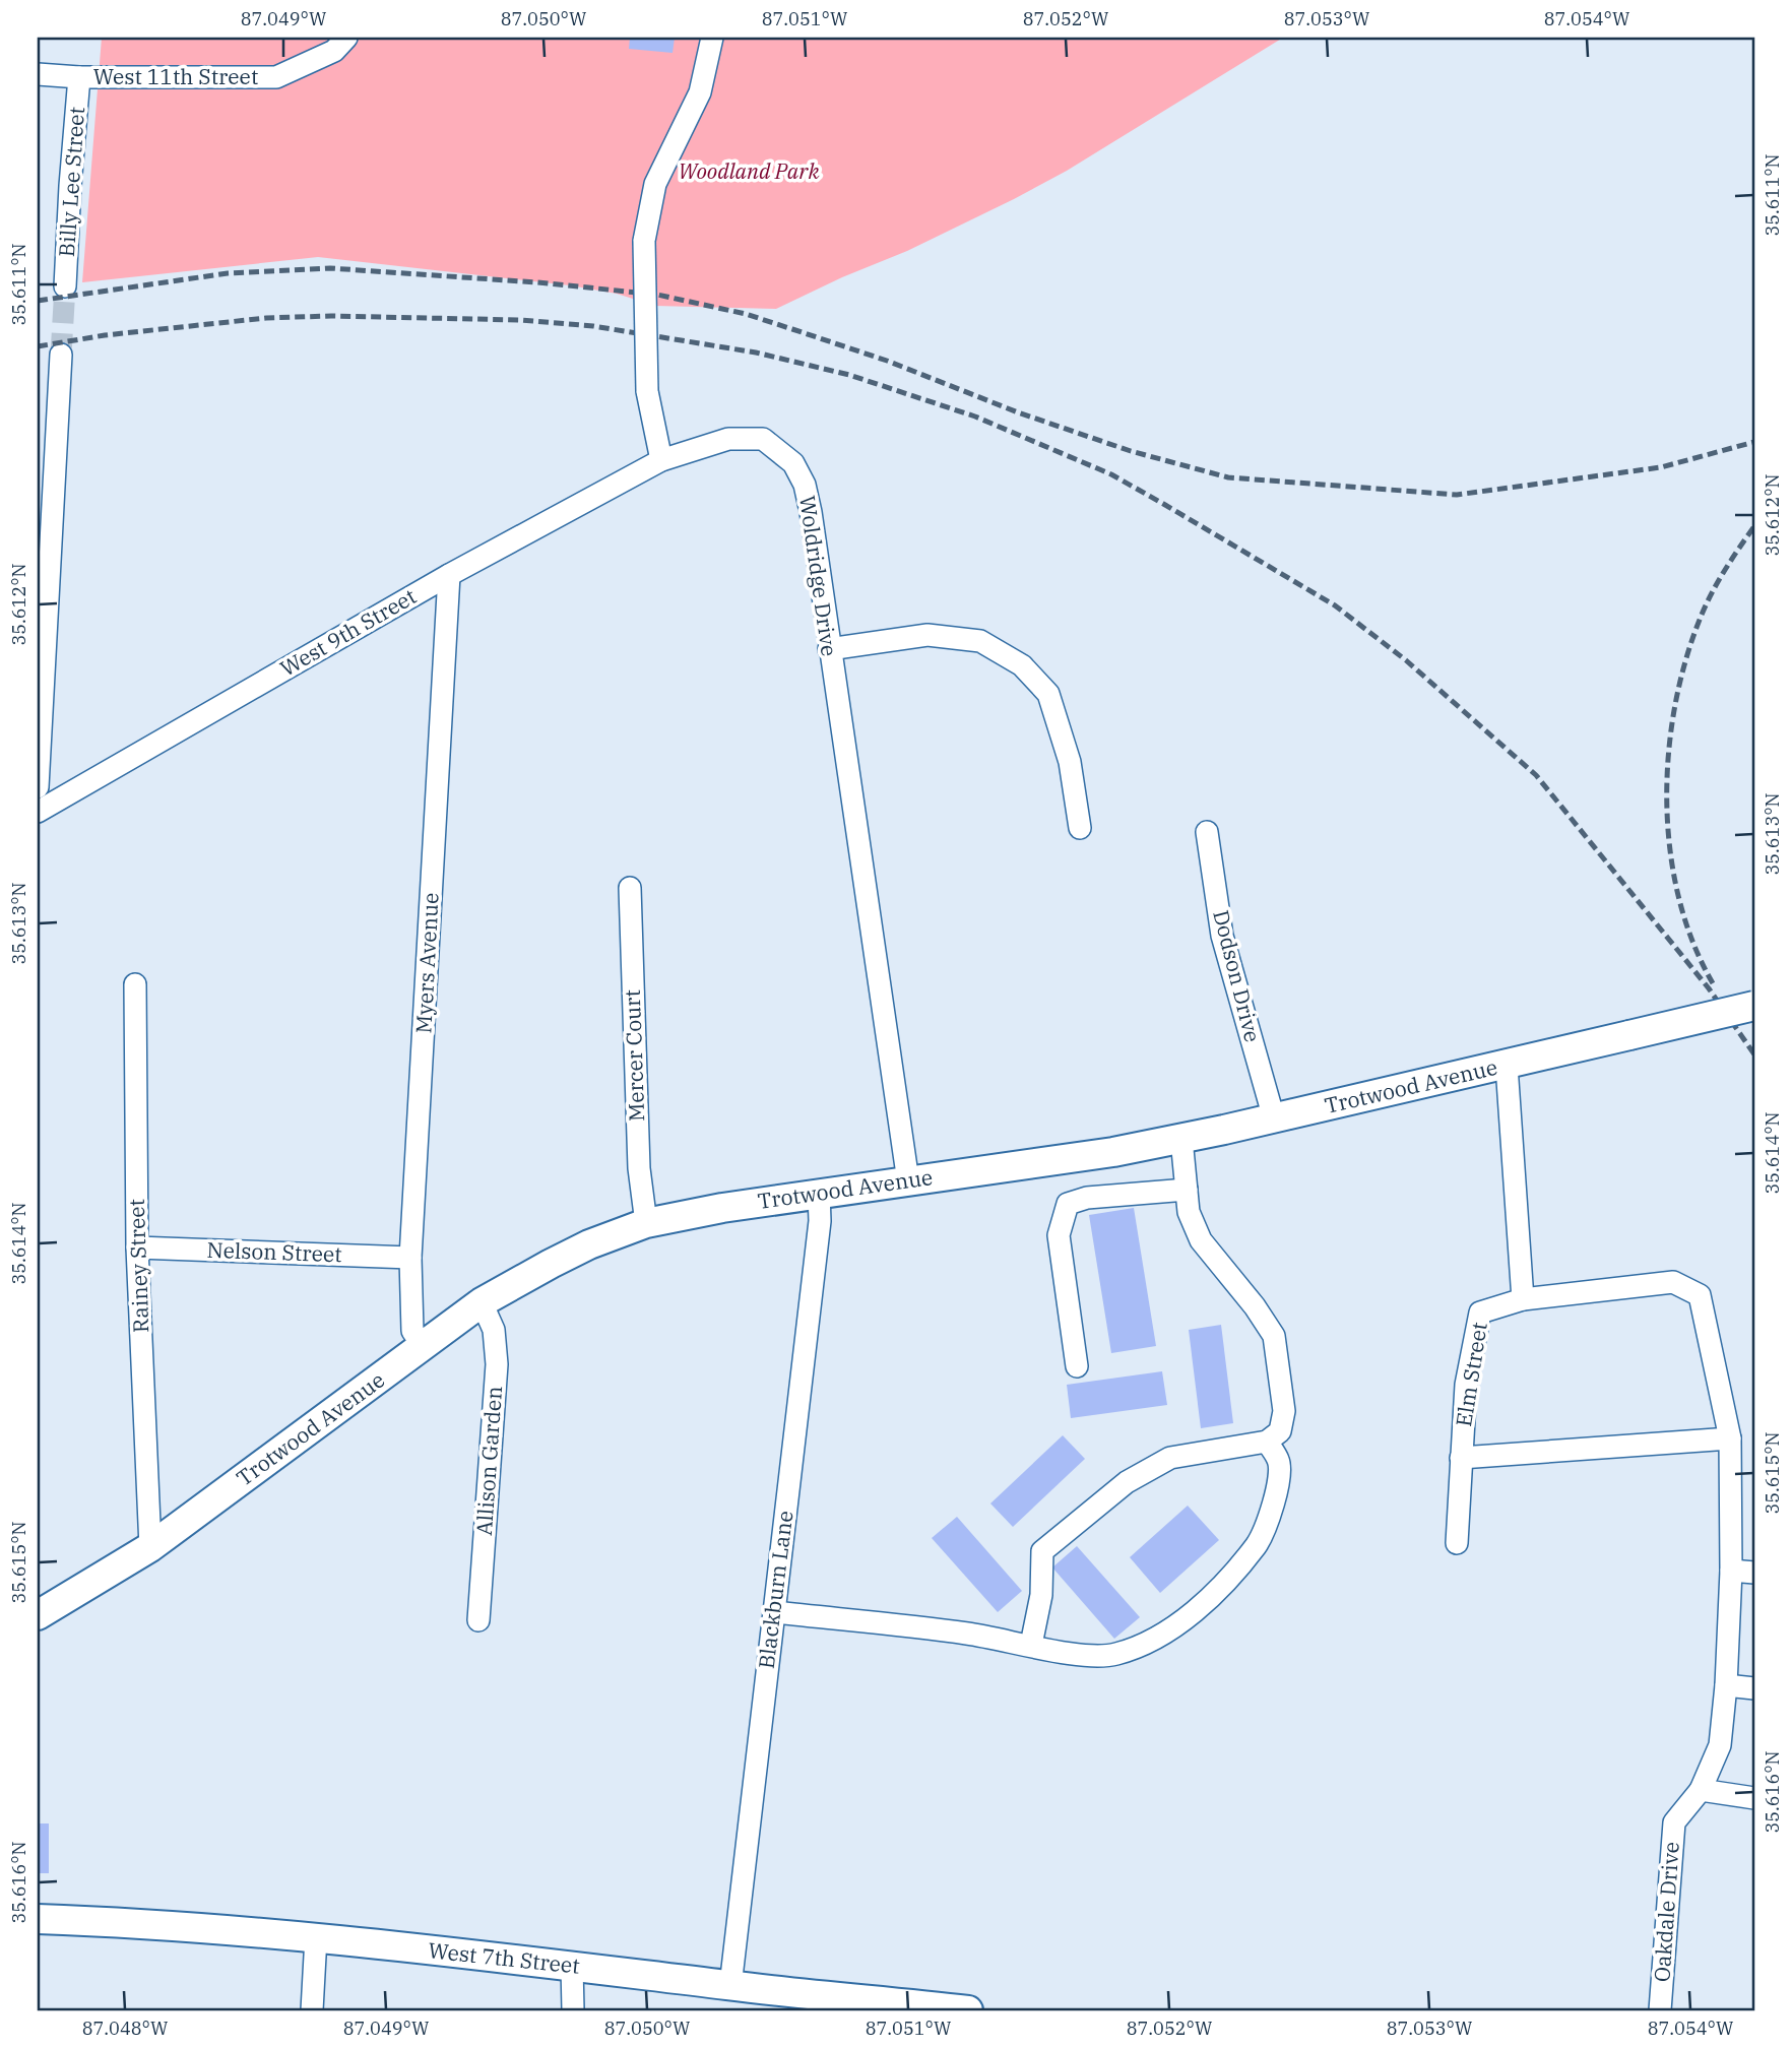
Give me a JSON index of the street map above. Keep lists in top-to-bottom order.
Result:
{
  "streets": {
    "main road": ["Trotwood Avenue", "West 7th Street"],
    "street": [
      "West 11th Street",
      "Billy Lee Street",
      "Woldridge Drive",
      "West 9th Street",
      "Myers Avenue",
      "Dodson Drive",
      "Mercer Court",
      "Nelson Street",
      "Rainey Street",
      "Elm Street",
      "Allison Garden",
      "Blackburn Lane",
      "Oakdale Drive"
    ]
  },
  "crossings": [
    ["West 11th Street", "Billy Lee Street"],
    ["Woldridge Drive", "West 9th Street"],
    ["Woldridge Drive", "Trotwood Avenue"],
    ["West 9th Street", "Myers Avenue"],
    ["Myers Avenue", "Trotwood Avenue"],
    ["Myers Avenue", "Nelson Street"],
    ["Dodson Drive", "Trotwood Avenue"],
    ["Mercer Court", "Trotwood Avenue"],
    ["Trotwood Avenue", "Rainey Street"],
    ["Trotwood Avenue", "Allison Garden"],
    ["Trotwood Avenue", "Blackburn Lane"],
    ["Nelson Street", "Rainey Street"],
    ["Elm Street", "Oakdale Drive"],
    ["Blackburn Lane", "West 7th Street"]
  ],
  "parks": ["Woodland Park"],
  "coordinates": [
    "87.049°W",
    "87.050°W",
    "87.051°W",
    "87.052°W",
    "87.053°W",
    "87.054°W",
    "35.611°N",
    "35.612°N",
    "35.613°N",
    "35.614°N",
    "35.615°N",
    "35.616°N",
    "87.048°W"
  ]
}
